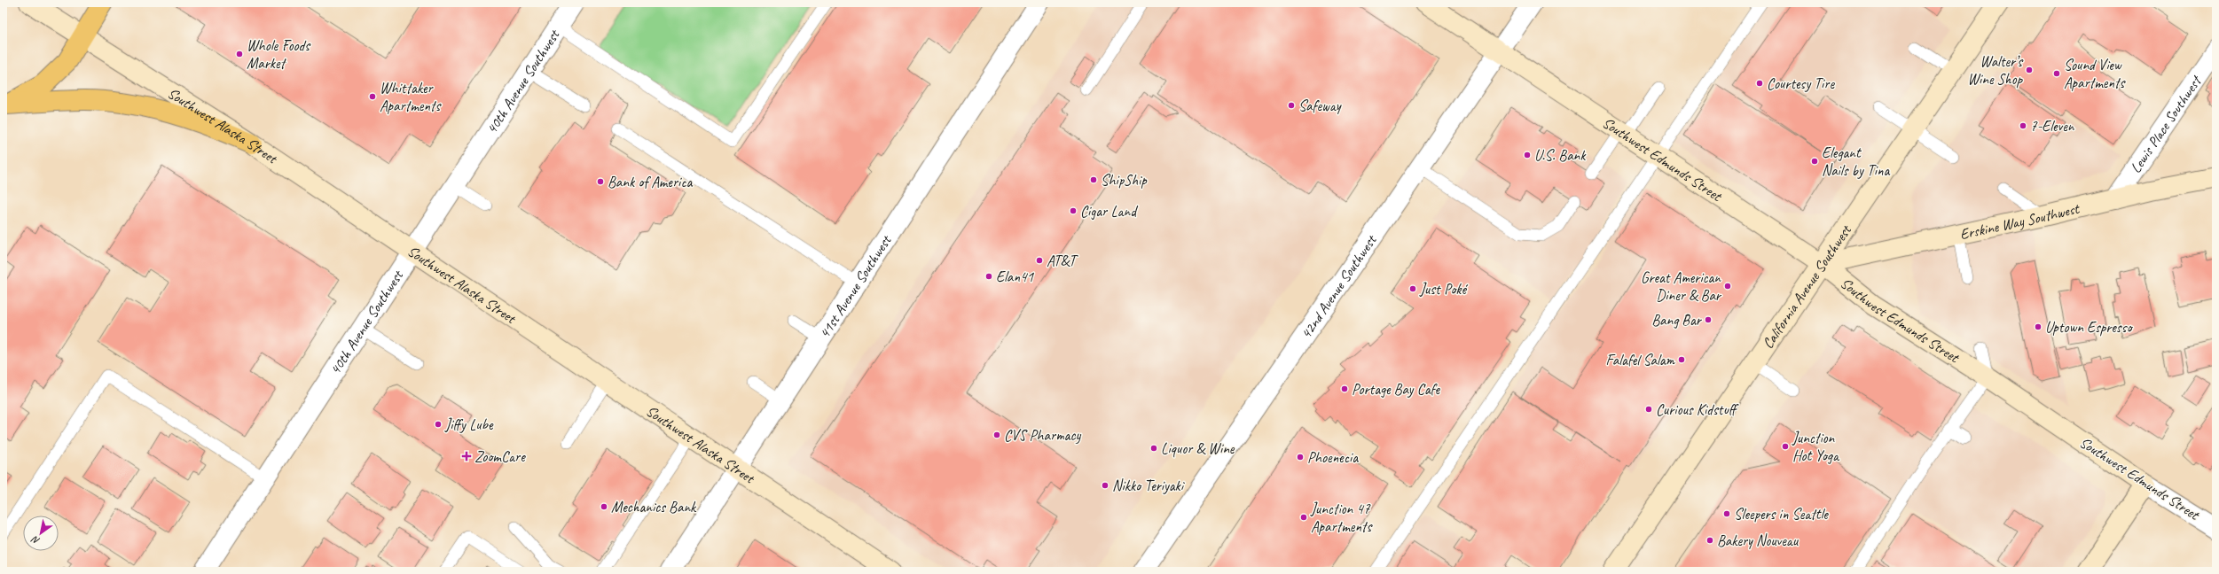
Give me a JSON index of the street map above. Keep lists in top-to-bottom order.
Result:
{
  "streets": {
    "main road": [
      "Southwest Alaska Street",
      "Southwest Edmunds Street",
      "Erskine Way Southwest",
      "California Avenue Southwest"
    ],
    "street": [
      "40th Avenue Southwest",
      "Lewis Place Southwest",
      "41st Avenue Southwest",
      "42nd Avenue Southwest"
    ]
  },
  "crossings": [
    ["40th Avenue Southwest", "Southwest Alaska Street"],
    ["Lewis Place Southwest", "Erskine Way Southwest"],
    ["Southwest Alaska Street", "41st Avenue Southwest"],
    ["Southwest Edmunds Street", "Erskine Way Southwest"],
    ["Southwest Edmunds Street", "42nd Avenue Southwest"],
    ["Southwest Edmunds Street", "California Avenue Southwest"],
    ["Erskine Way Southwest", "California Avenue Southwest"]
  ],
  "places": {
    "other": [
      "Whole Foods Market",
      "Walter’s Wine Shop",
      "Sound View Apartments",
      "Courtesy Tire",
      "Whittaker Apartments",
      "Safeway",
      "7-Eleven",
      "U.S. Bank",
      "Elegant Nails by Tina",
      "ShipShip",
      "Bank of America",
      "Cigar Land",
      "AT&T",
      "Elan41",
      "Great American Diner & Bar",
      "Just Poké",
      "Bang Bar",
      "Uptown Espresso",
      "Falafel Salam",
      "Portage Bay Cafe",
      "Curious Kidstuff",
      "Jiffy Lube",
      "CVS Pharmacy",
      "Junction Hot Yoga",
      "Liquor & Wine",
      "Phoenecia",
      "Nikko Teriyaki",
      "Mechanics Bank",
      "Sleepers in Seattle",
      "Junction 47 Apartments",
      "Bakery Nouveau"
    ],
    "health": ["ZoomCare"]
  },
  "north": "bottom left"
}
